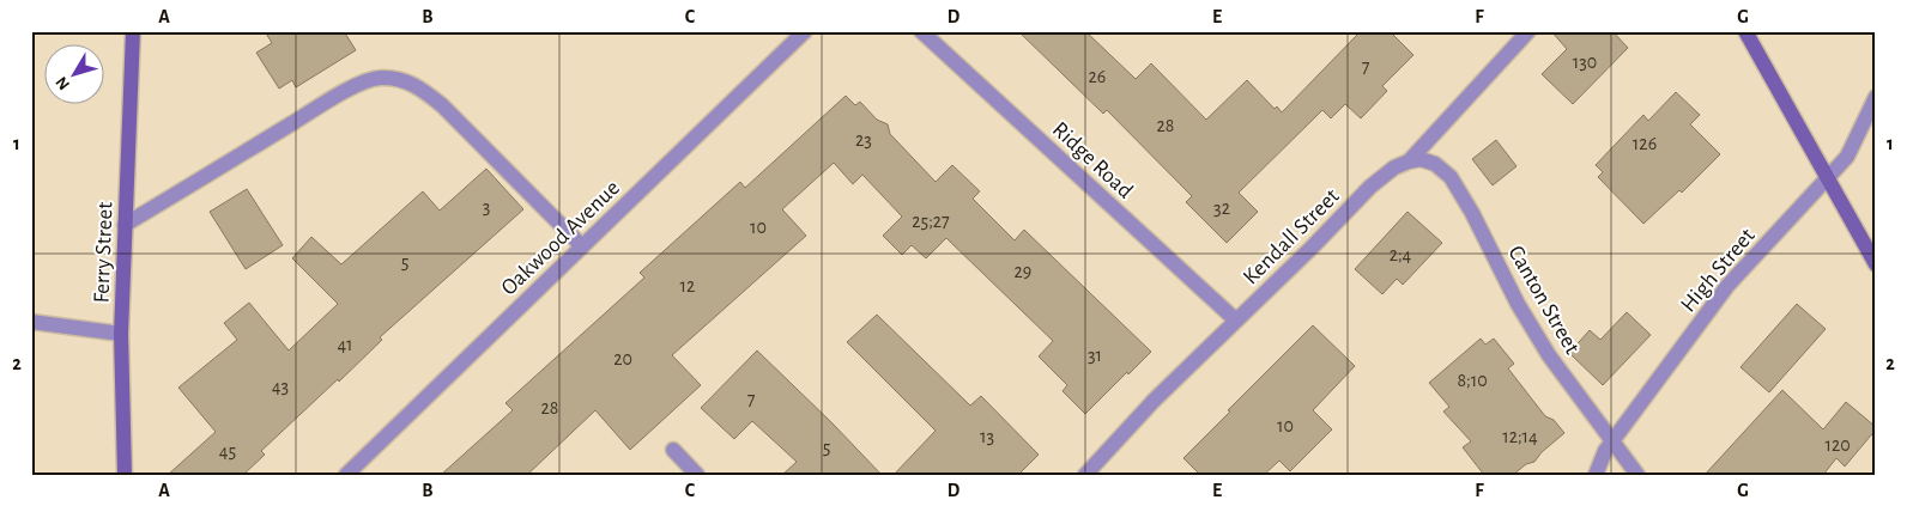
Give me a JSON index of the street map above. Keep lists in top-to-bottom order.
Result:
{
  "streets": {
    "street": [
      "Ridge Road",
      "Kendall Street",
      "Oakwood Avenue",
      "Ferry Street",
      "High Street",
      "Canton Street"
    ]
  },
  "crossings": [
    ["Ridge Road", "Kendall Street"],
    ["Kendall Street", "Canton Street"],
    ["High Street", "Canton Street"]
  ],
  "house_numbers": [
    "130",
    "7",
    "26",
    "28",
    "23",
    "126",
    "3",
    "32",
    "25;27",
    "10",
    "2;4",
    "5",
    "29",
    "12",
    "41",
    "31",
    "20",
    "8;10",
    "43",
    "7",
    "28",
    "10",
    "13",
    "12;14",
    "120",
    "5",
    "45"
  ],
  "north": "bottom left",
  "grid": {
    "columns": [
      "A",
      "B",
      "C",
      "D",
      "E",
      "F",
      "G"
    ],
    "rows": ["1", "2"]
  }
}
